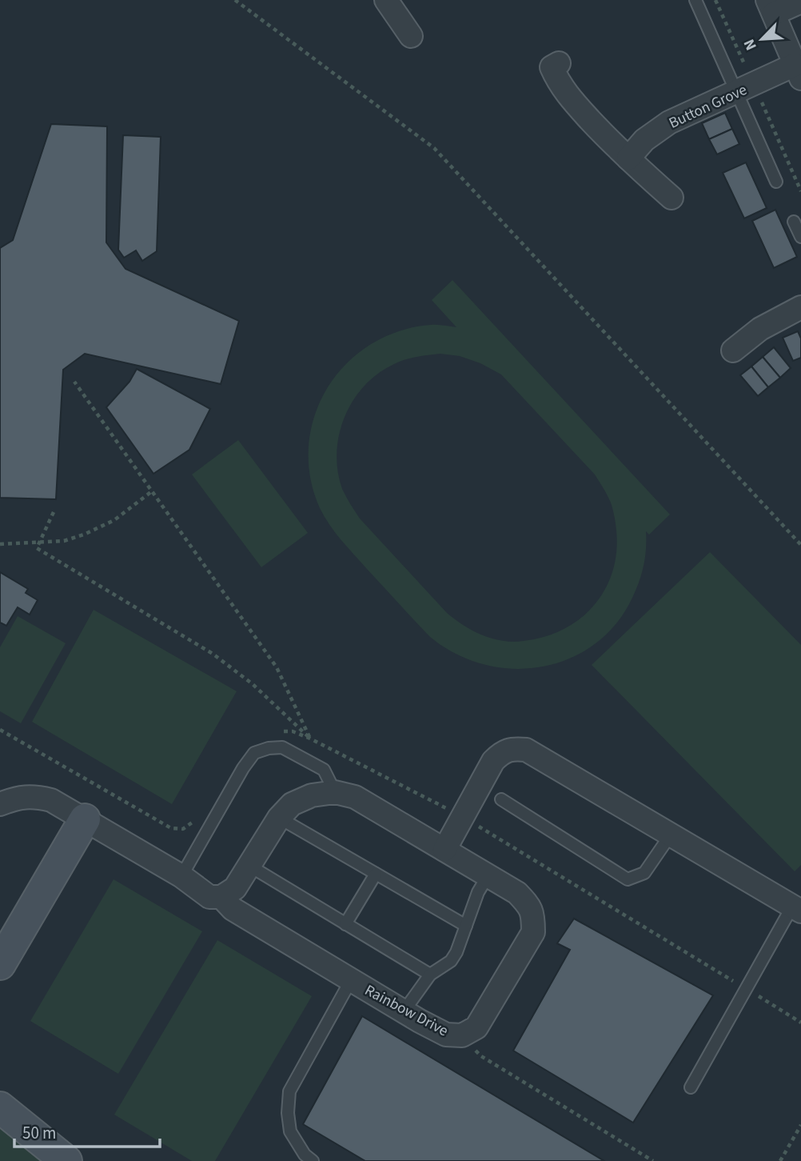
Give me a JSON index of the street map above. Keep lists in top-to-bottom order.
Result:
{
  "streets": {
    "street": ["Button Grove", "Rainbow Drive"]
  },
  "scale_bar": "50 m",
  "north": "bottom left"
}
